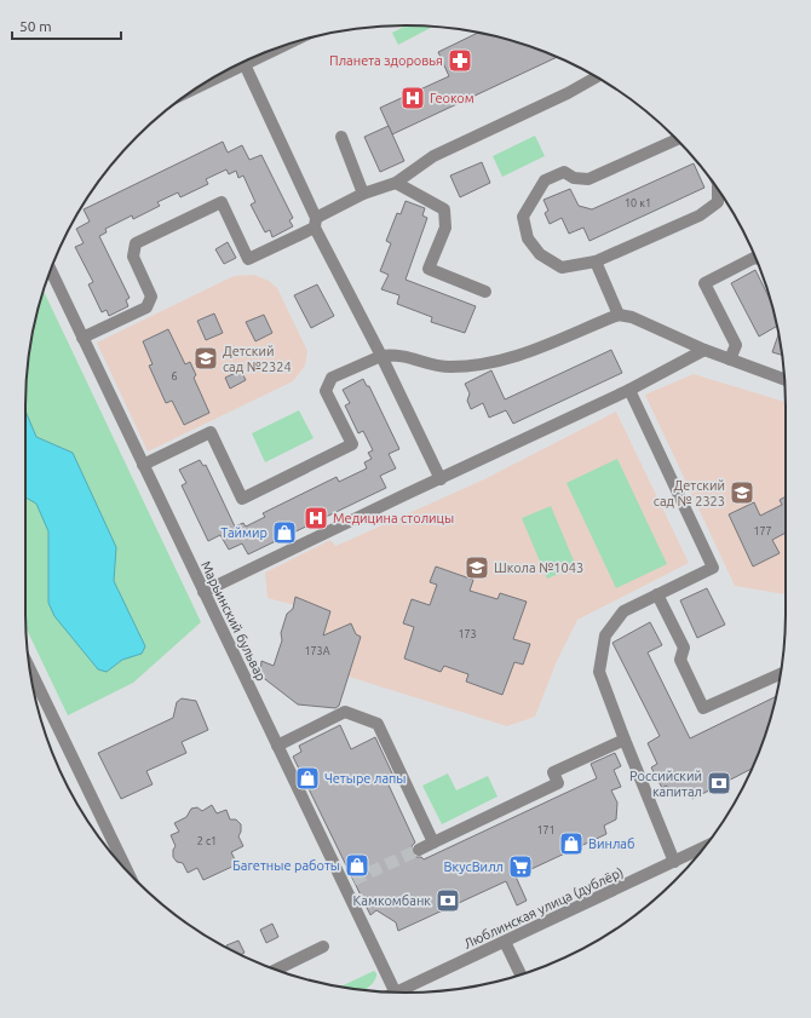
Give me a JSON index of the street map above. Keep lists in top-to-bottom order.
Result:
{
  "streets": {
    "street": ["Марьинский бульвар", "Люблинская улица (дублёр)"]
  },
  "places": {
    "pharmacy": ["Планета здоровья"],
    "hospital": ["Геоком", "Медицина столицы"],
    "school or university": ["Детский сад №2324", "Детский сад № 2323", "Школа №1043"],
    "shop": [
      "Таймир",
      "Четыре лапы",
      "Винлаб",
      "Багетные работы"
    ],
    "bank": ["Российский капитал", "Камкомбанк"],
    "supermarket": ["ВкусВилл"]
  },
  "house_numbers": [
    "10 к1",
    "6",
    "177",
    "173",
    "173А",
    "171",
    "2 с1"
  ],
  "scale_bar": "50 m"
}
